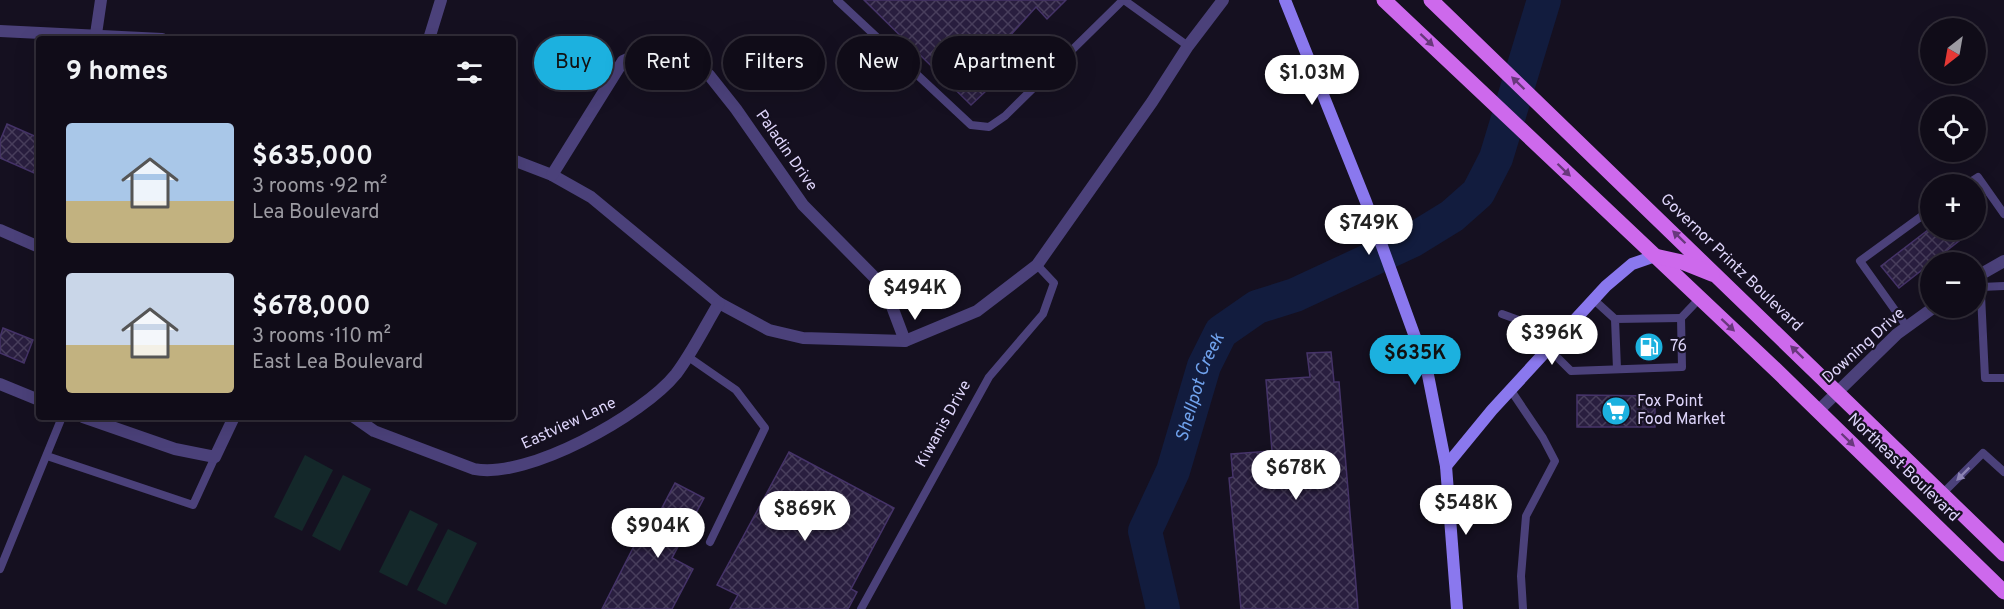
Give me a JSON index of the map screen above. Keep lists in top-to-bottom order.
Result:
{
  "streets": {
    "main road": ["Governor Printz Boulevard", "Northeast Boulevard"],
    "street": ["Paladin Drive", "Downing Drive", "Eastview Lane"],
    "lane": ["Kiwanis Drive"]
  },
  "crossings": [
    ["Governor Printz Boulevard", "Downing Drive"],
    ["Downing Drive", "Northeast Boulevard"]
  ],
  "one_way": ["Northeast Boulevard"],
  "water": ["Shellpot Creek"],
  "places": {
    "fuel station": ["76"],
    "supermarket": ["Fox Point Food Market"]
  },
  "north": "bottom left",
  "page": {
    "map_buttons": ["+", "−"],
    "chip": [
      "Buy",
      "Rent",
      "Filters",
      "New",
      "Apartment"
    ],
    "heading": "9 homes",
    "price": [
      "$1.03M",
      "$749K",
      "$494K",
      "$396K",
      "$635K",
      "$678K",
      "$548K",
      "$869K",
      "$904K"
    ],
    "list": [
      {
        "name": "$635,000",
        "note": "3 rooms · 92 m² · Lea Boulevard"
      },
      {
        "name": "$678,000",
        "note": "3 rooms · 110 m² · East Lea Boulevard"
      }
    ]
  }
}
